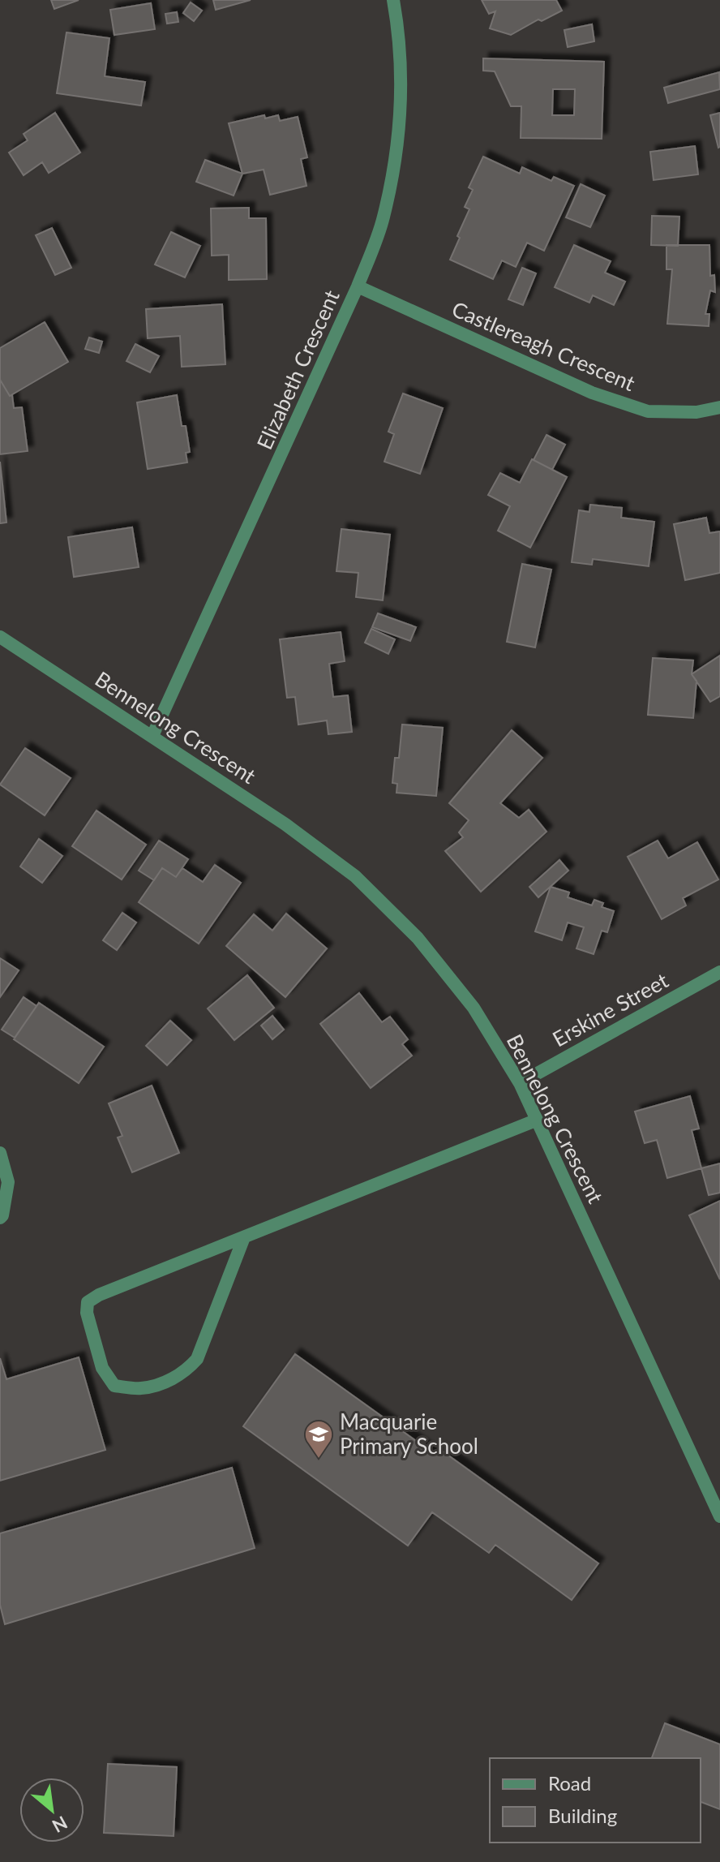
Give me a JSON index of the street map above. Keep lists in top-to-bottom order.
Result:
{
  "streets": {
    "street": [
      "Castlereagh Crescent",
      "Elizabeth Crescent",
      "Bennelong Crescent",
      "Erskine Street"
    ]
  },
  "crossings": [
    ["Castlereagh Crescent", "Elizabeth Crescent"],
    ["Elizabeth Crescent", "Bennelong Crescent"],
    ["Bennelong Crescent", "Erskine Street"]
  ],
  "places": {
    "school or university": ["Macquarie Primary School"]
  },
  "legend": ["Road", "Building"],
  "north": "bottom right"
}
